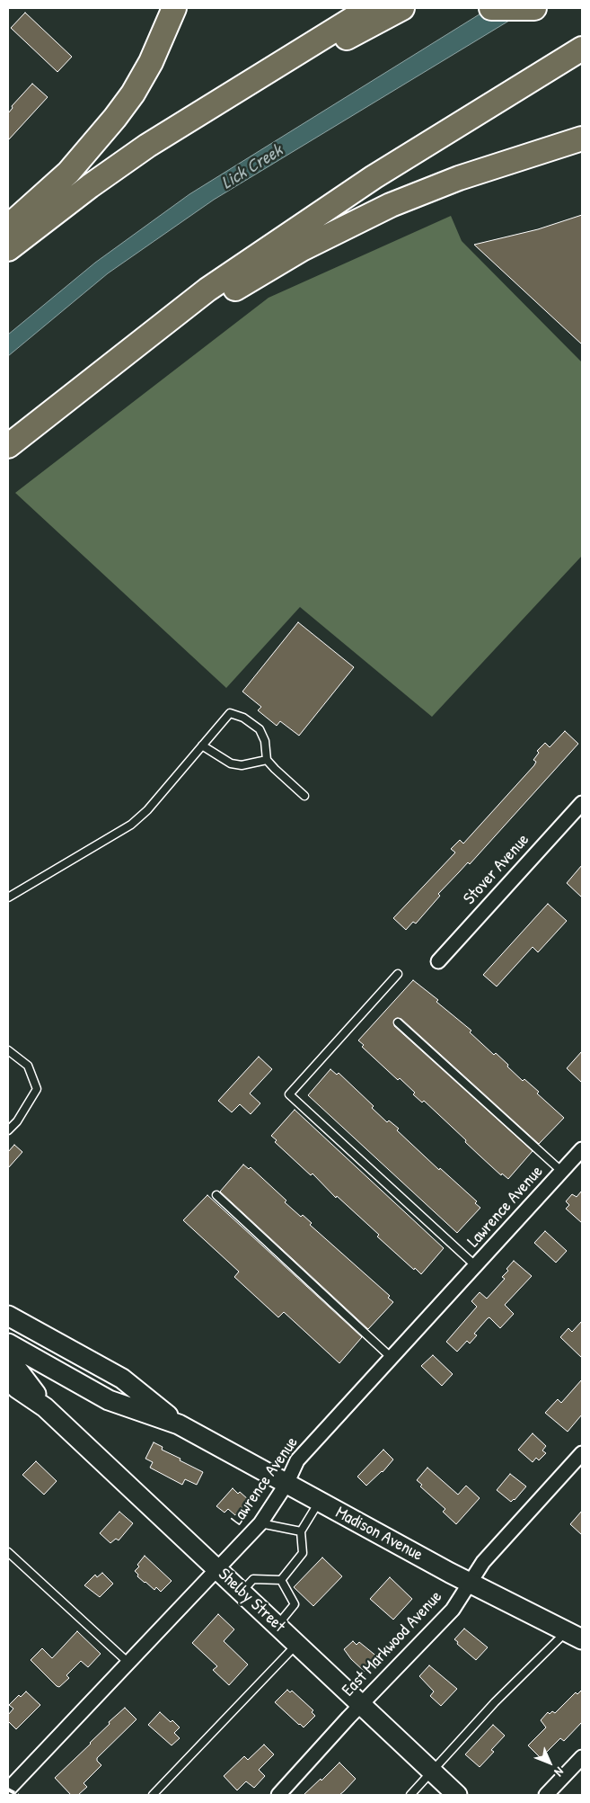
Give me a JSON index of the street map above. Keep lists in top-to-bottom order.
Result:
{
  "streets": {
    "main road": ["Madison Avenue", "Shelby Street"],
    "street": ["Stover Avenue", "Lawrence Avenue", "East Markwood Avenue"]
  },
  "crossings": [
    ["Lawrence Avenue", "Madison Avenue"],
    ["Lawrence Avenue", "Shelby Street"],
    ["Madison Avenue", "East Markwood Avenue"],
    ["Shelby Street", "East Markwood Avenue"]
  ],
  "water": ["Lick Creek"],
  "north": "bottom right"
}
